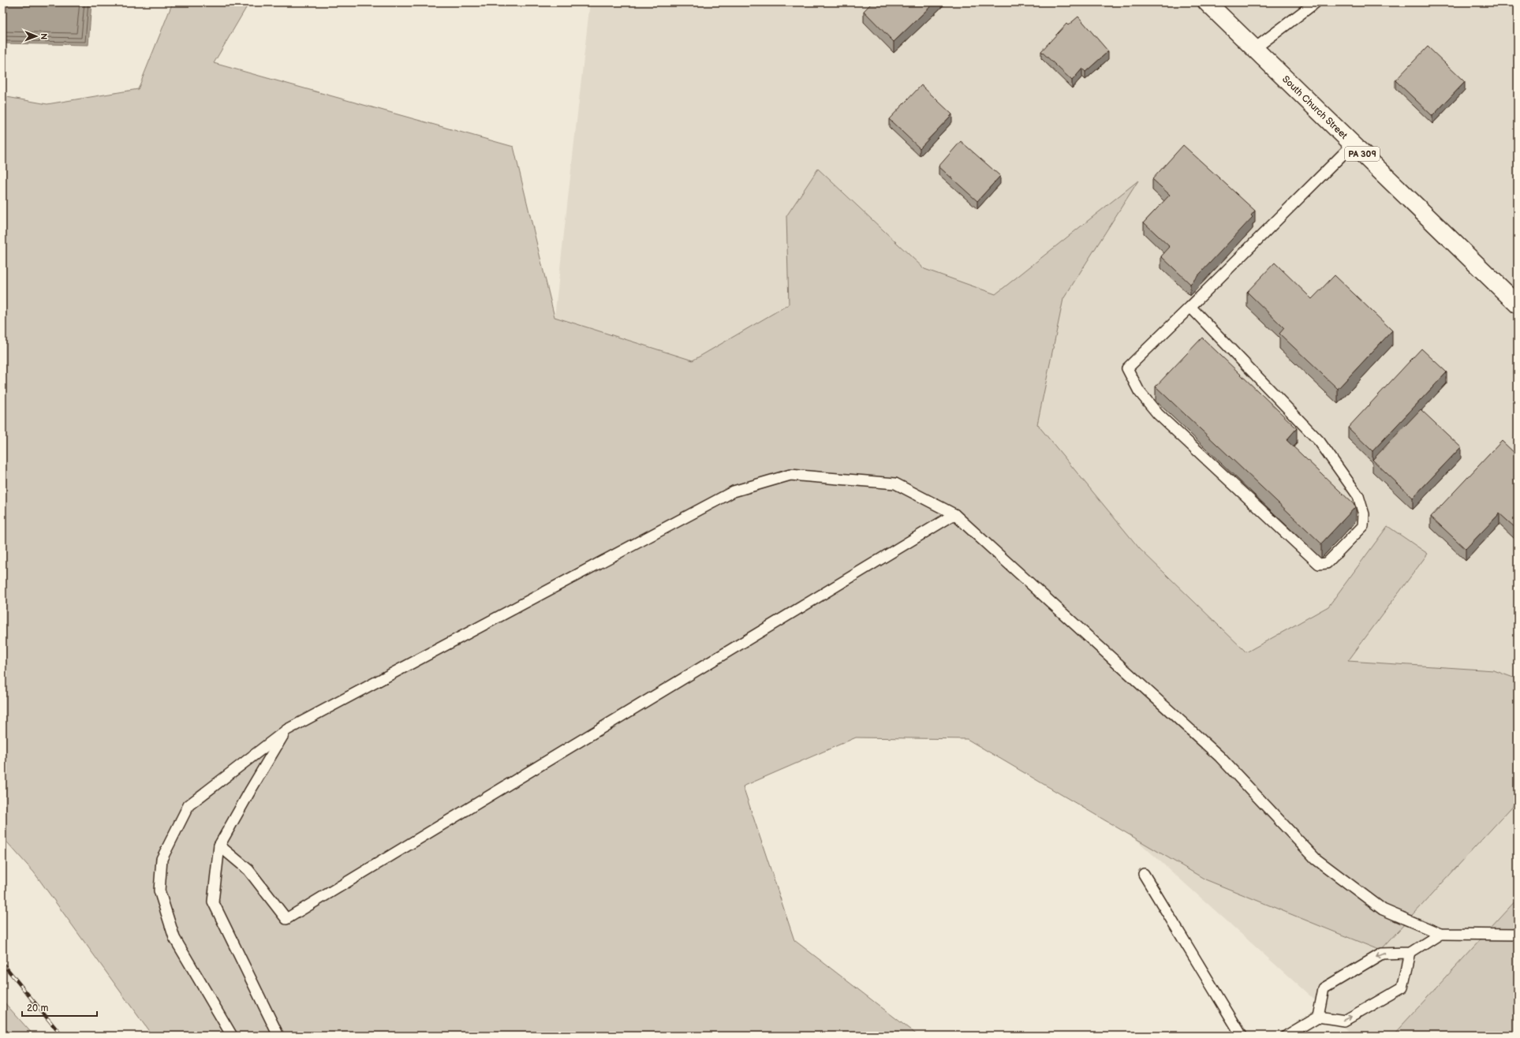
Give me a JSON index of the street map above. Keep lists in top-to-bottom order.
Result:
{
  "streets": {
    "highway": ["South Church Street", "PA 309"]
  },
  "scale_bar": "20 m",
  "north": "right"
}
